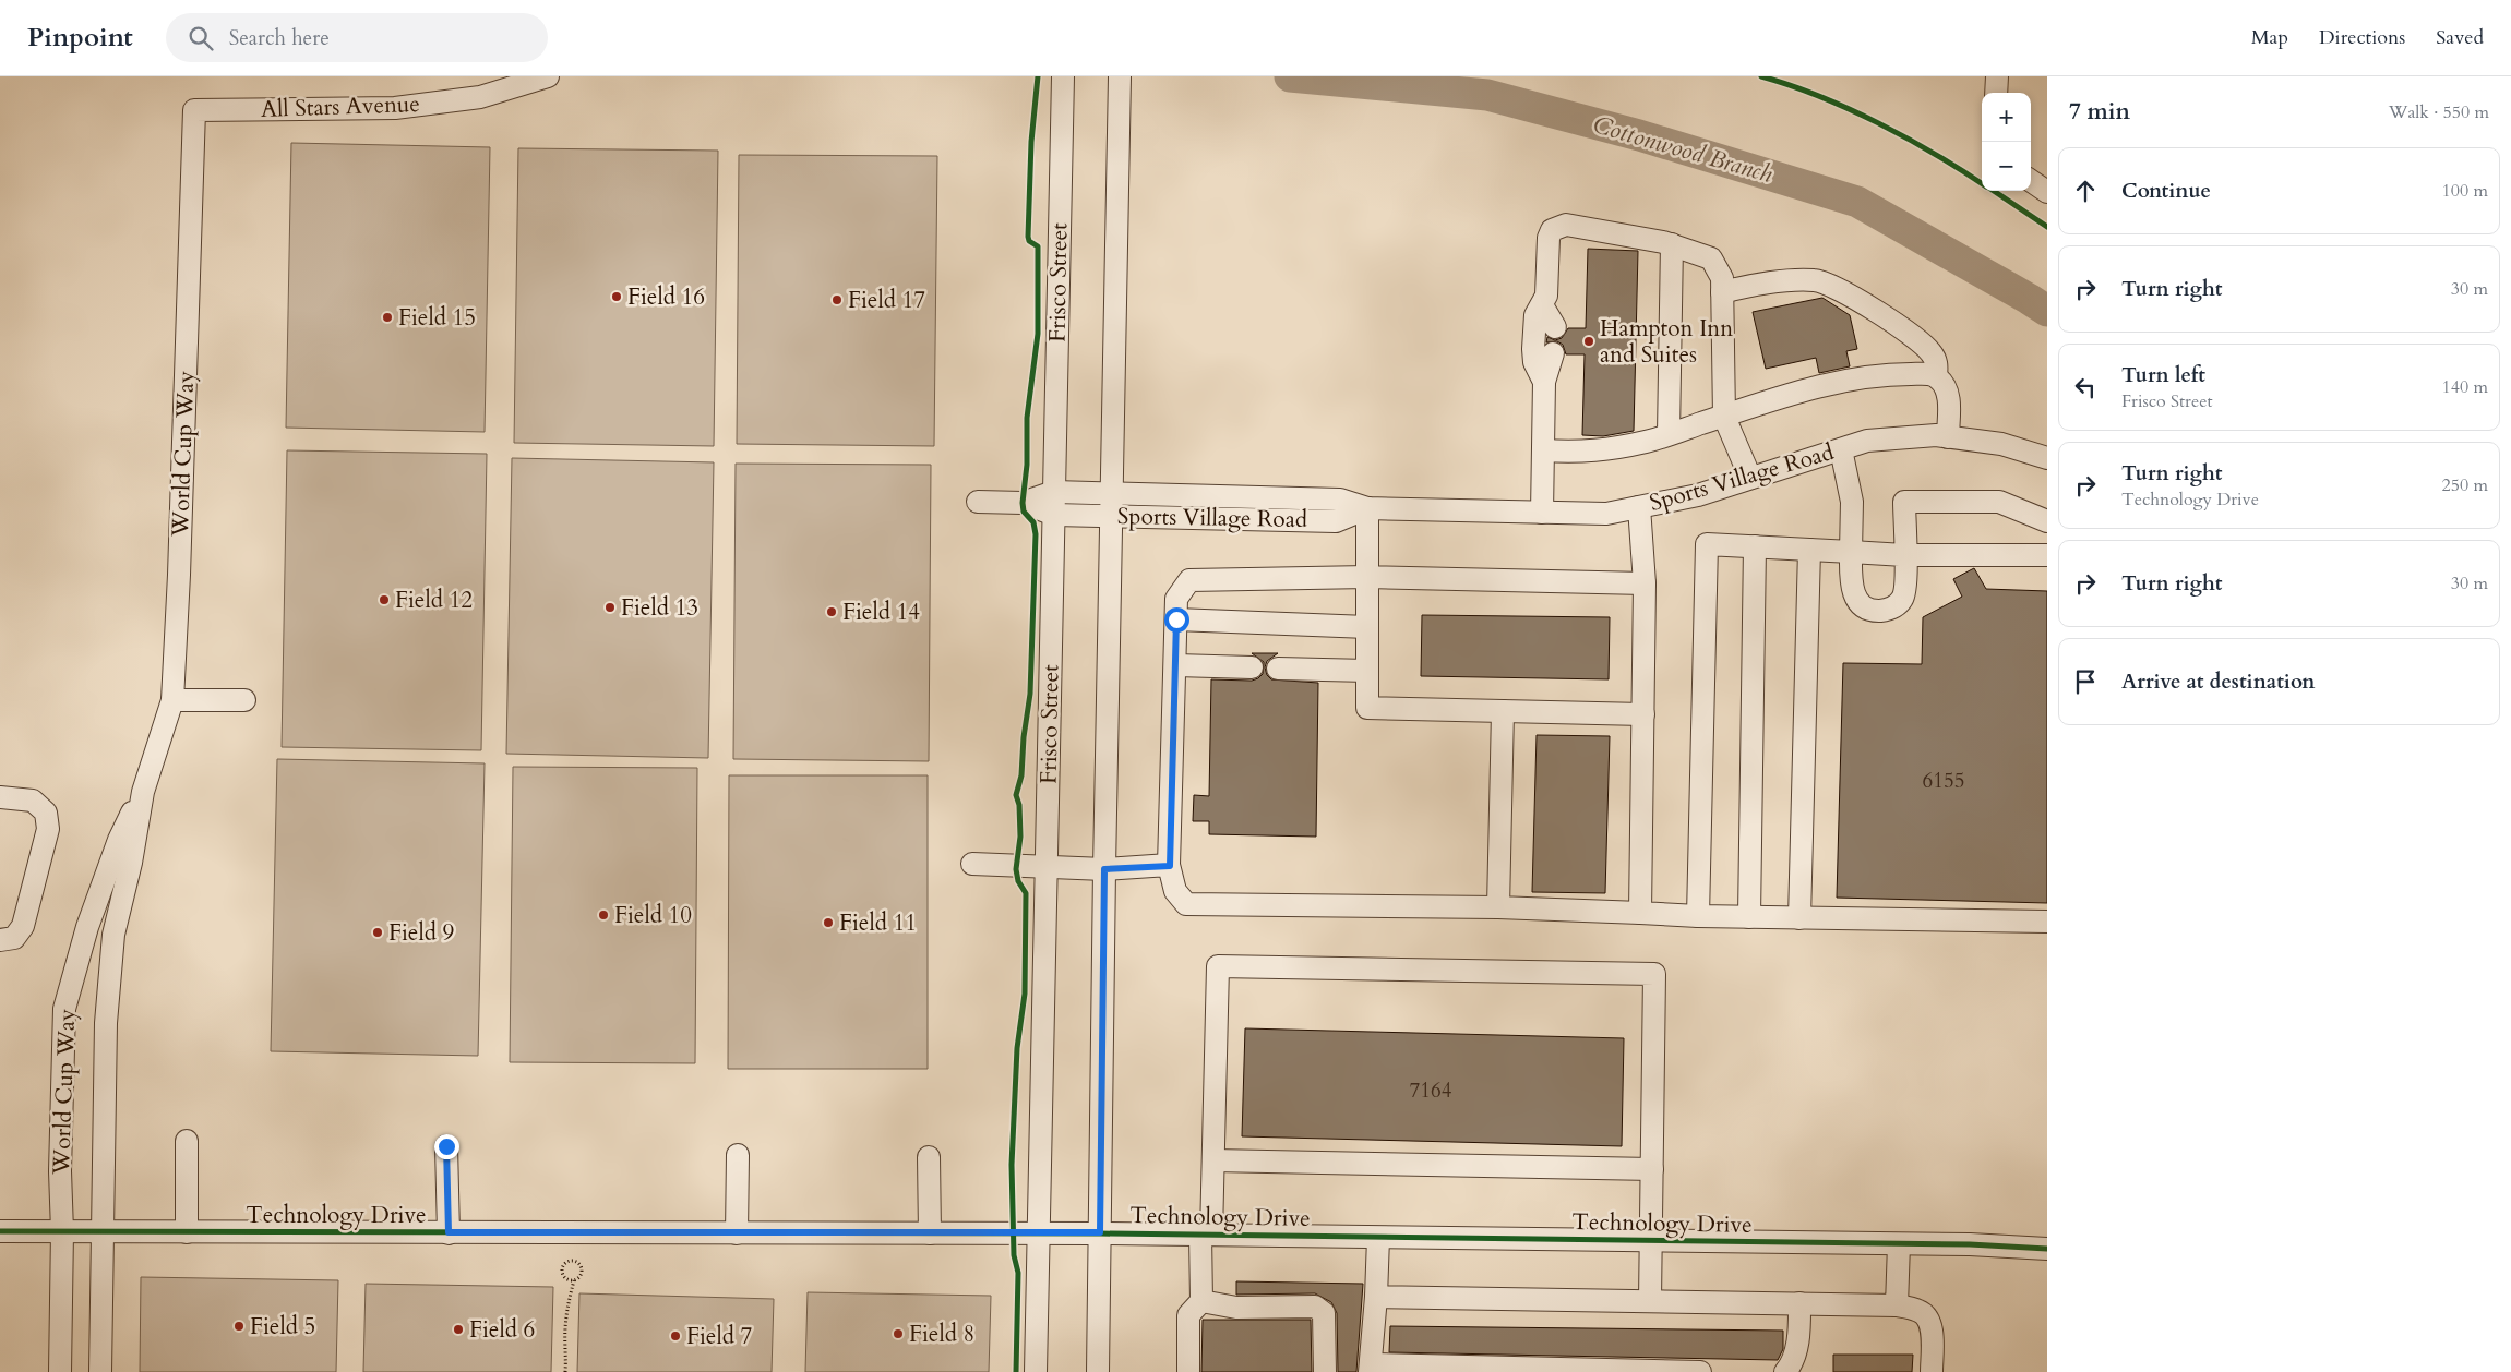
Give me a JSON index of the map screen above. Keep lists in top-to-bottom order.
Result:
{
  "streets": {
    "street": [
      "All Stars Avenue",
      "Frisco Street",
      "World Cup Way",
      "Sports Village Road",
      "Technology Drive"
    ]
  },
  "crossings": [
    ["All Stars Avenue", "World Cup Way"],
    ["Frisco Street", "Sports Village Road"],
    ["Frisco Street", "Technology Drive"],
    ["World Cup Way", "Technology Drive"]
  ],
  "water": ["Cottonwood Branch"],
  "places": [
    "Field 16",
    "Field 17",
    "Field 15",
    "Hampton Inn and Suites",
    "Field 12",
    "Field 13",
    "Field 14",
    "Field 10",
    "Field 11",
    "Field 9",
    "Field 5",
    "Field 6",
    "Field 8",
    "Field 7"
  ],
  "house_numbers": ["6155", "7164"],
  "page": {
    "header": "Pinpoint",
    "search": "Search here",
    "nav": ["Map", "Directions", "Saved"],
    "heading": ["7 min", "Walk · 550 m"],
    "map_buttons": ["+", "−"],
    "list": [
      ["Continue", "100 m"],
      ["Turn right", "30 m"],
      ["Turn left", "Frisco Street", "140 m"],
      ["Turn right", "Technology Drive", "250 m"],
      ["Turn right", "30 m"],
      "Arrive at destination"
    ]
  }
}
